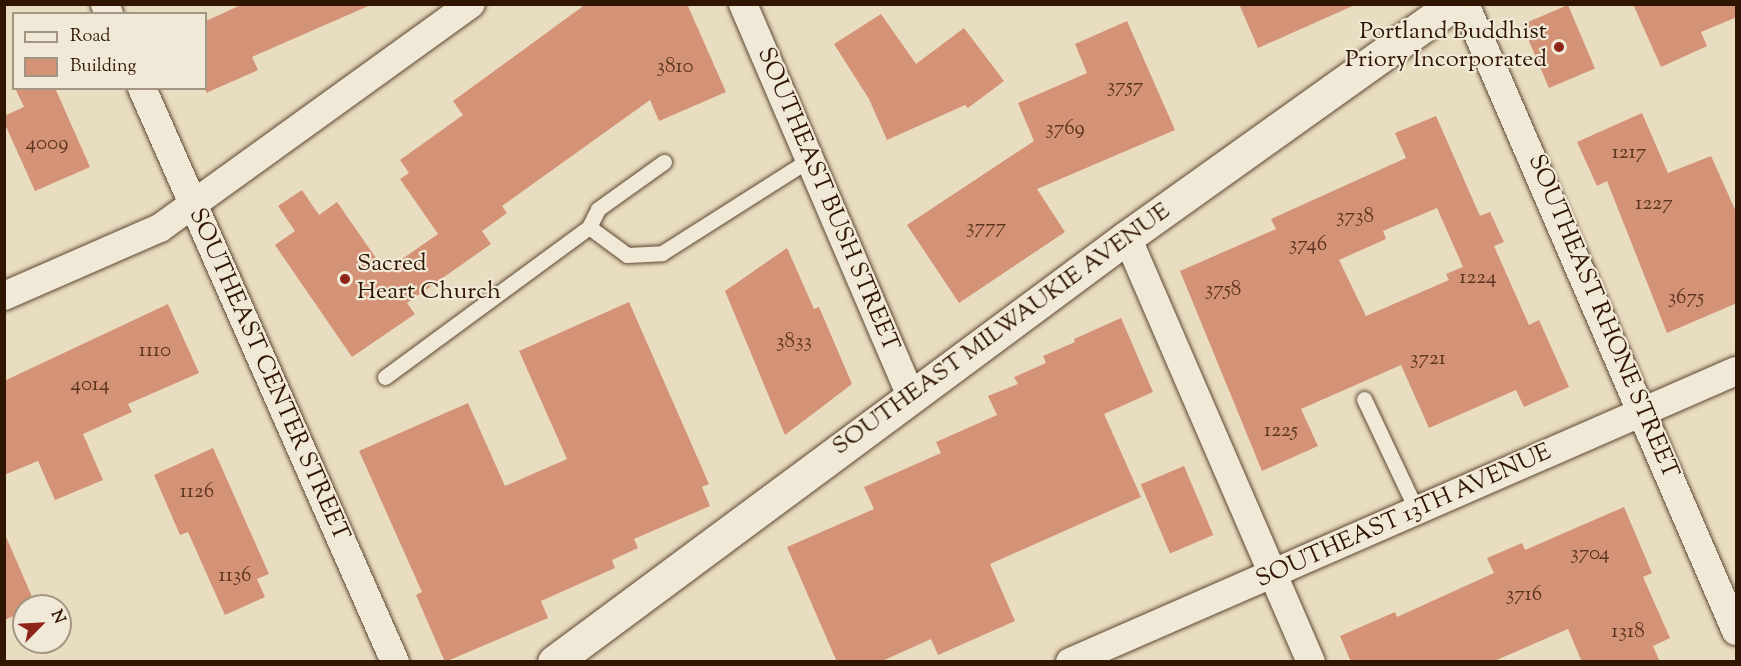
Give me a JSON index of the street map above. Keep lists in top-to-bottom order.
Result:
{
  "streets": {
    "main road": ["SOUTHEAST MILWAUKIE AVENUE"],
    "street": [
      "SOUTHEAST BUSH STREET",
      "SOUTHEAST RHONE STREET",
      "SOUTHEAST CENTER STREET",
      "SOUTHEAST 13TH AVENUE"
    ]
  },
  "crossings": [
    ["SOUTHEAST BUSH STREET", "SOUTHEAST MILWAUKIE AVENUE"],
    ["SOUTHEAST RHONE STREET", "SOUTHEAST 13TH AVENUE"]
  ],
  "places": ["Portland Buddhist Priory Incorporated", "Sacred Heart Church"],
  "house_numbers": [
    "3810",
    "3757",
    "3769",
    "4009",
    "1217",
    "1227",
    "3738",
    "3777",
    "3746",
    "1224",
    "3758",
    "3675",
    "3833",
    "1110",
    "3721",
    "4014",
    "1225",
    "1126",
    "3704",
    "1136",
    "3716",
    "1318"
  ],
  "legend": ["Road", "Building"],
  "north": "top right"
}
